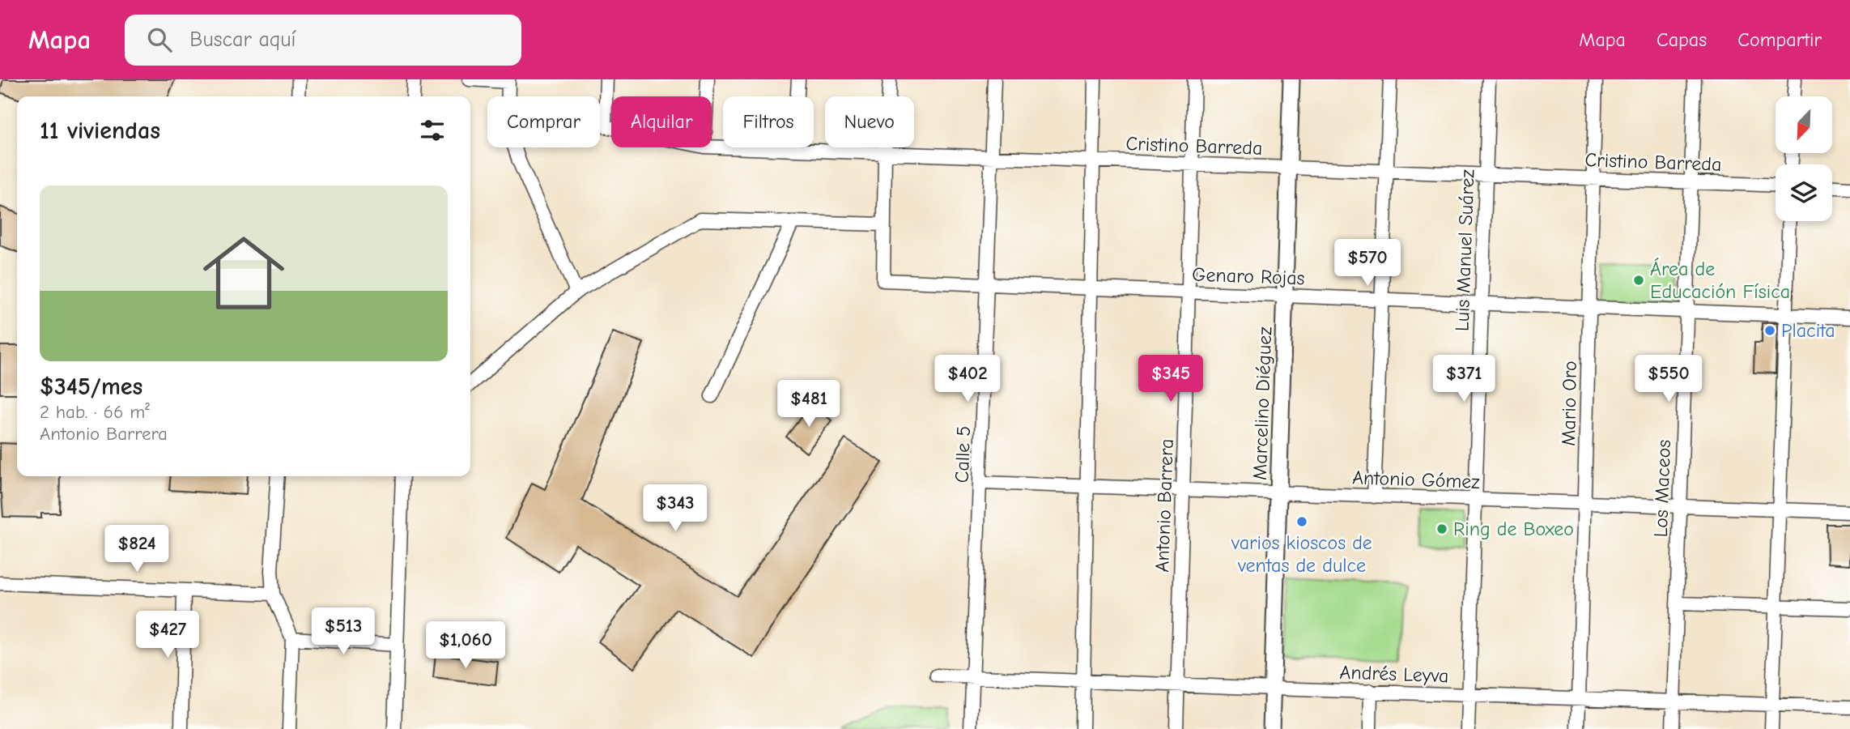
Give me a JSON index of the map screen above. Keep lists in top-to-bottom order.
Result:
{
  "streets": {
    "street": [
      "Cristino Barreda",
      "Luis Manuel Suárez",
      "Genaro Rojas",
      "Marcelino Diéguez",
      "Mario Oro",
      "Calle 5",
      "Antonio Gómez",
      "Los Maceos",
      "Antonio Barrera",
      "Andrés Leyva"
    ]
  },
  "crossings": [
    ["Cristino Barreda", "Luis Manuel Suárez"],
    ["Cristino Barreda", "Marcelino Diéguez"],
    ["Cristino Barreda", "Mario Oro"],
    ["Cristino Barreda", "Calle 5"],
    ["Cristino Barreda", "Los Maceos"],
    ["Cristino Barreda", "Antonio Barrera"],
    ["Luis Manuel Suárez", "Genaro Rojas"],
    ["Luis Manuel Suárez", "Antonio Gómez"],
    ["Luis Manuel Suárez", "Andrés Leyva"],
    ["Genaro Rojas", "Marcelino Diéguez"],
    ["Genaro Rojas", "Mario Oro"],
    ["Genaro Rojas", "Calle 5"],
    ["Genaro Rojas", "Los Maceos"],
    ["Genaro Rojas", "Antonio Barrera"],
    ["Marcelino Diéguez", "Antonio Gómez"],
    ["Marcelino Diéguez", "Andrés Leyva"],
    ["Mario Oro", "Antonio Gómez"],
    ["Mario Oro", "Andrés Leyva"],
    ["Calle 5", "Antonio Gómez"],
    ["Calle 5", "Andrés Leyva"],
    ["Antonio Gómez", "Los Maceos"],
    ["Antonio Gómez", "Antonio Barrera"],
    ["Los Maceos", "Andrés Leyva"],
    ["Antonio Barrera", "Andrés Leyva"]
  ],
  "places": [
    "Área de Educación Física",
    "Placita",
    "varios kioscos de ventas de dulce",
    "Ring de Boxeo"
  ],
  "north": "bottom left",
  "page": {
    "header": "Mapa",
    "search": "Buscar aquí",
    "nav": ["Mapa", "Capas", "Compartir"],
    "chip": [
      "Comprar",
      "Alquilar",
      "Filtros",
      "Nuevo"
    ],
    "heading": "11 viviendas",
    "list": [
      {
        "name": "$345/mes",
        "note": "2 hab. · 66 m² · Antonio Barrera"
      }
    ],
    "price": [
      "$570",
      "$402",
      "$345",
      "$371",
      "$550",
      "$481",
      "$343",
      "$824",
      "$513",
      "$427",
      "$1,060"
    ]
  }
}
